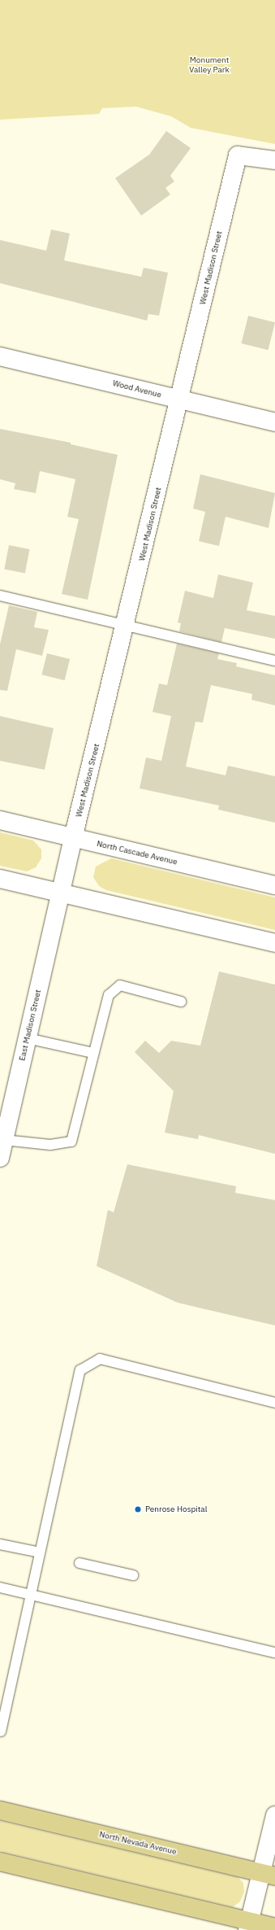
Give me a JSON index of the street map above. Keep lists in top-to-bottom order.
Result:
{
  "streets": {
    "main road": ["North Nevada Avenue"],
    "street": [
      "West Madison Street",
      "Wood Avenue",
      "North Cascade Avenue",
      "East Madison Street"
    ]
  },
  "crossings": [
    ["West Madison Street", "Wood Avenue"],
    ["West Madison Street", "North Cascade Avenue"],
    ["West Madison Street", "East Madison Street"]
  ],
  "parks": ["Monument Valley Park"],
  "places": ["Penrose Hospital"]
}
